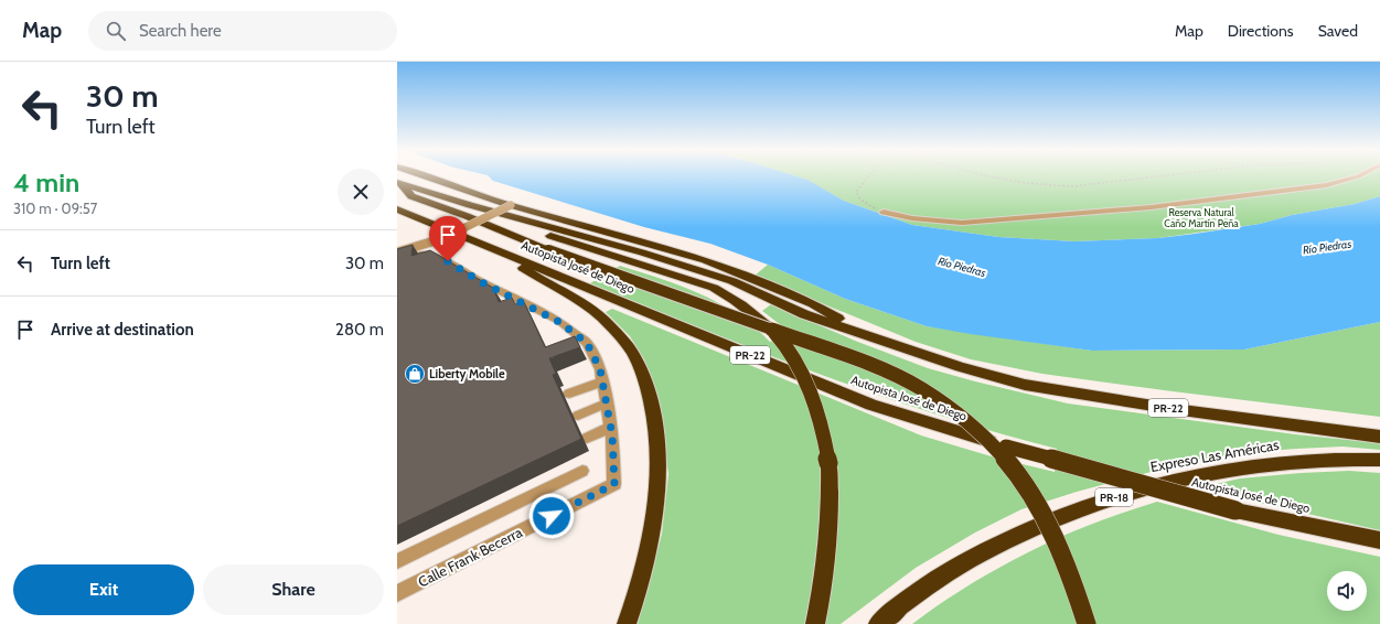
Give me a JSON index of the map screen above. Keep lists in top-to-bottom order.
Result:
{
  "streets": {
    "highway": [
      "Autopista José de Diego",
      "PR-22",
      "Expreso Las Américas",
      "PR-18"
    ],
    "street": ["Calle Frank Becerra"]
  },
  "water": ["Río Piedras"],
  "parks": ["Reserva Natural Caño Martín Peña"],
  "places": {
    "shop": ["Liberty Mobile"]
  },
  "page": {
    "header": "Map",
    "search": "Search here",
    "nav": ["Map", "Directions", "Saved"],
    "turn": ["30 m", "Turn left"],
    "heading": ["4 min", "310 m · 09:57"],
    "list": [
      {
        "name": "Turn left",
        "value": "30 m"
      },
      {
        "name": "Arrive at destination",
        "value": "280 m"
      }
    ],
    "buttons": ["Exit", "Share"]
  }
}
